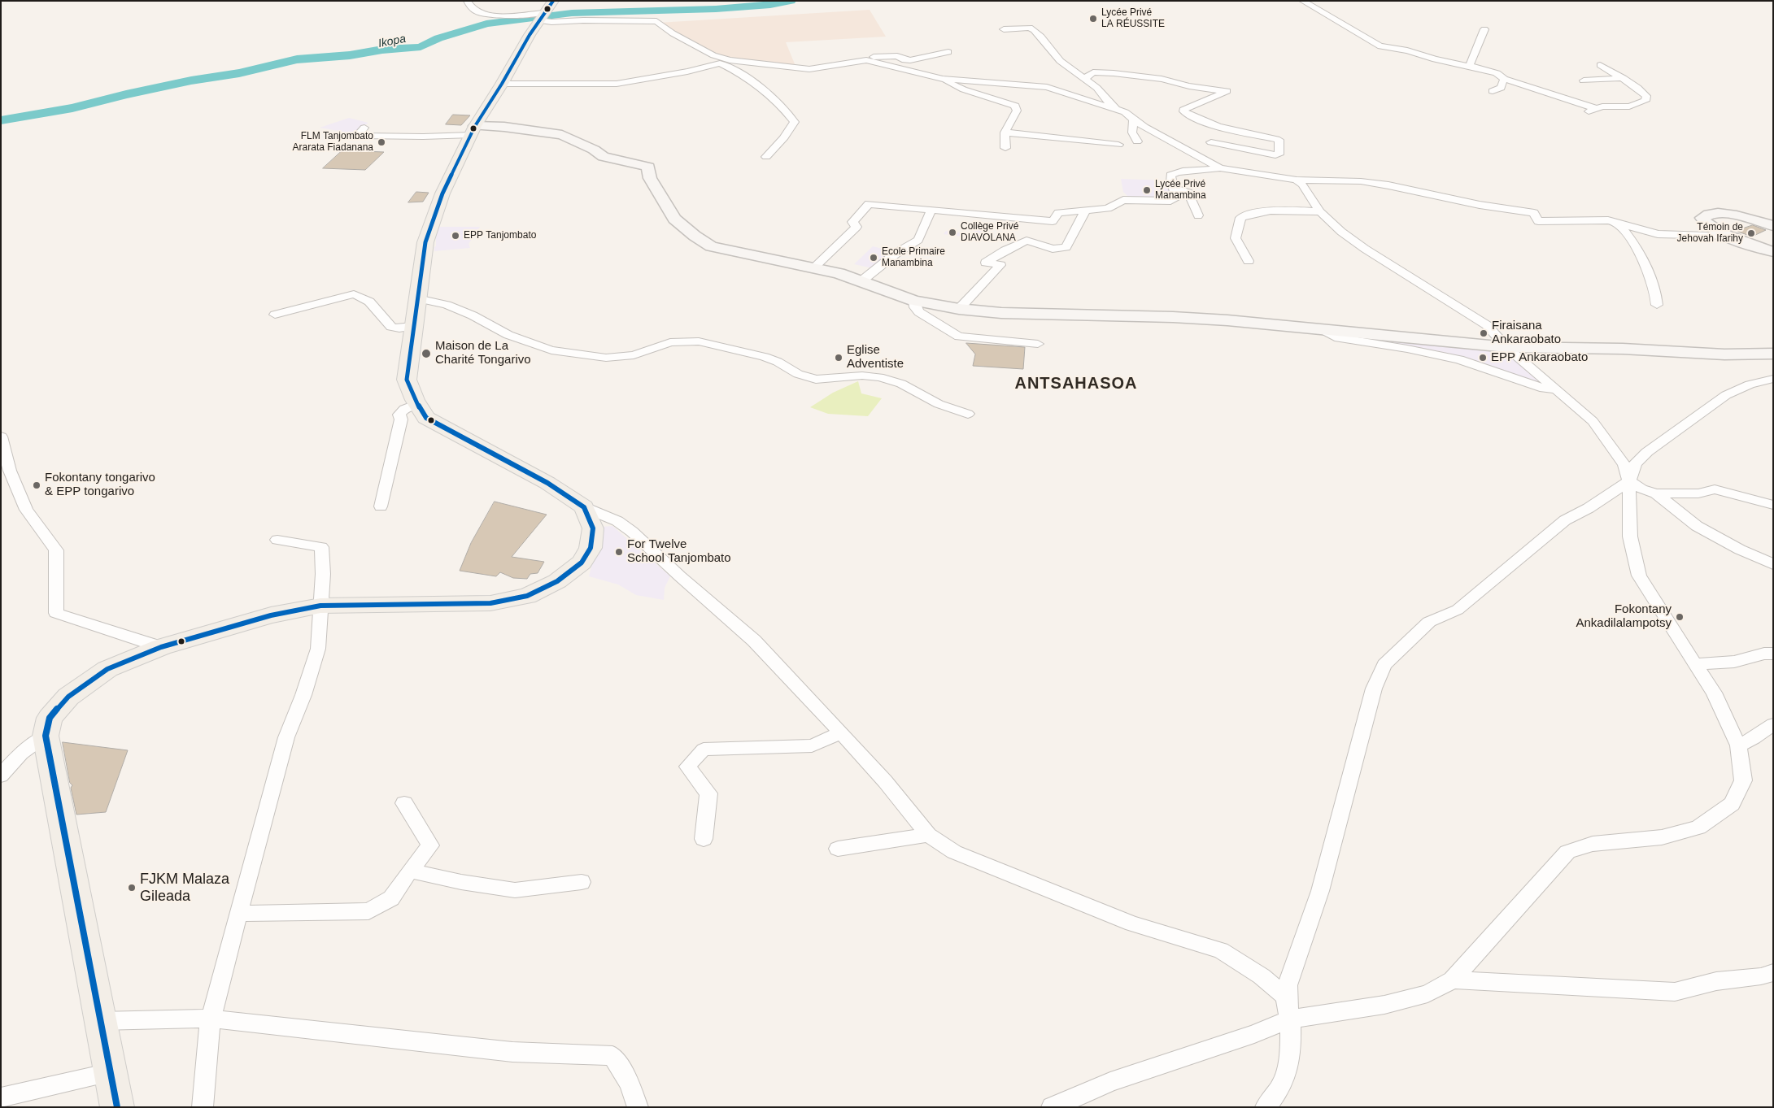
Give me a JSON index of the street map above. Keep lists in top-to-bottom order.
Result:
{
  "districts": ["ANTSAHASOA"],
  "water": ["Ikopa"],
  "places": [
    "Lycée Privé LA RÉUSSITE",
    "FLM Tanjombato Ararata Fiadanana",
    "Lycée Privé Manambina",
    "Collège Privé DIAVOLANA",
    "Témoin de Jehovah Ifarihy",
    "EPP Tanjombato",
    "Ecole Primaire Manambina",
    "Firaisana Ankaraobato",
    "Maison de La Charité Tongarivo",
    "Eglise Adventiste",
    "EPP Ankaraobato",
    "Fokontany tongarivo & EPP tongarivo",
    "For Twelve School Tanjombato",
    "Fokontany Ankadilalampotsy",
    "FJKM Malaza Gileada"
  ]
}
